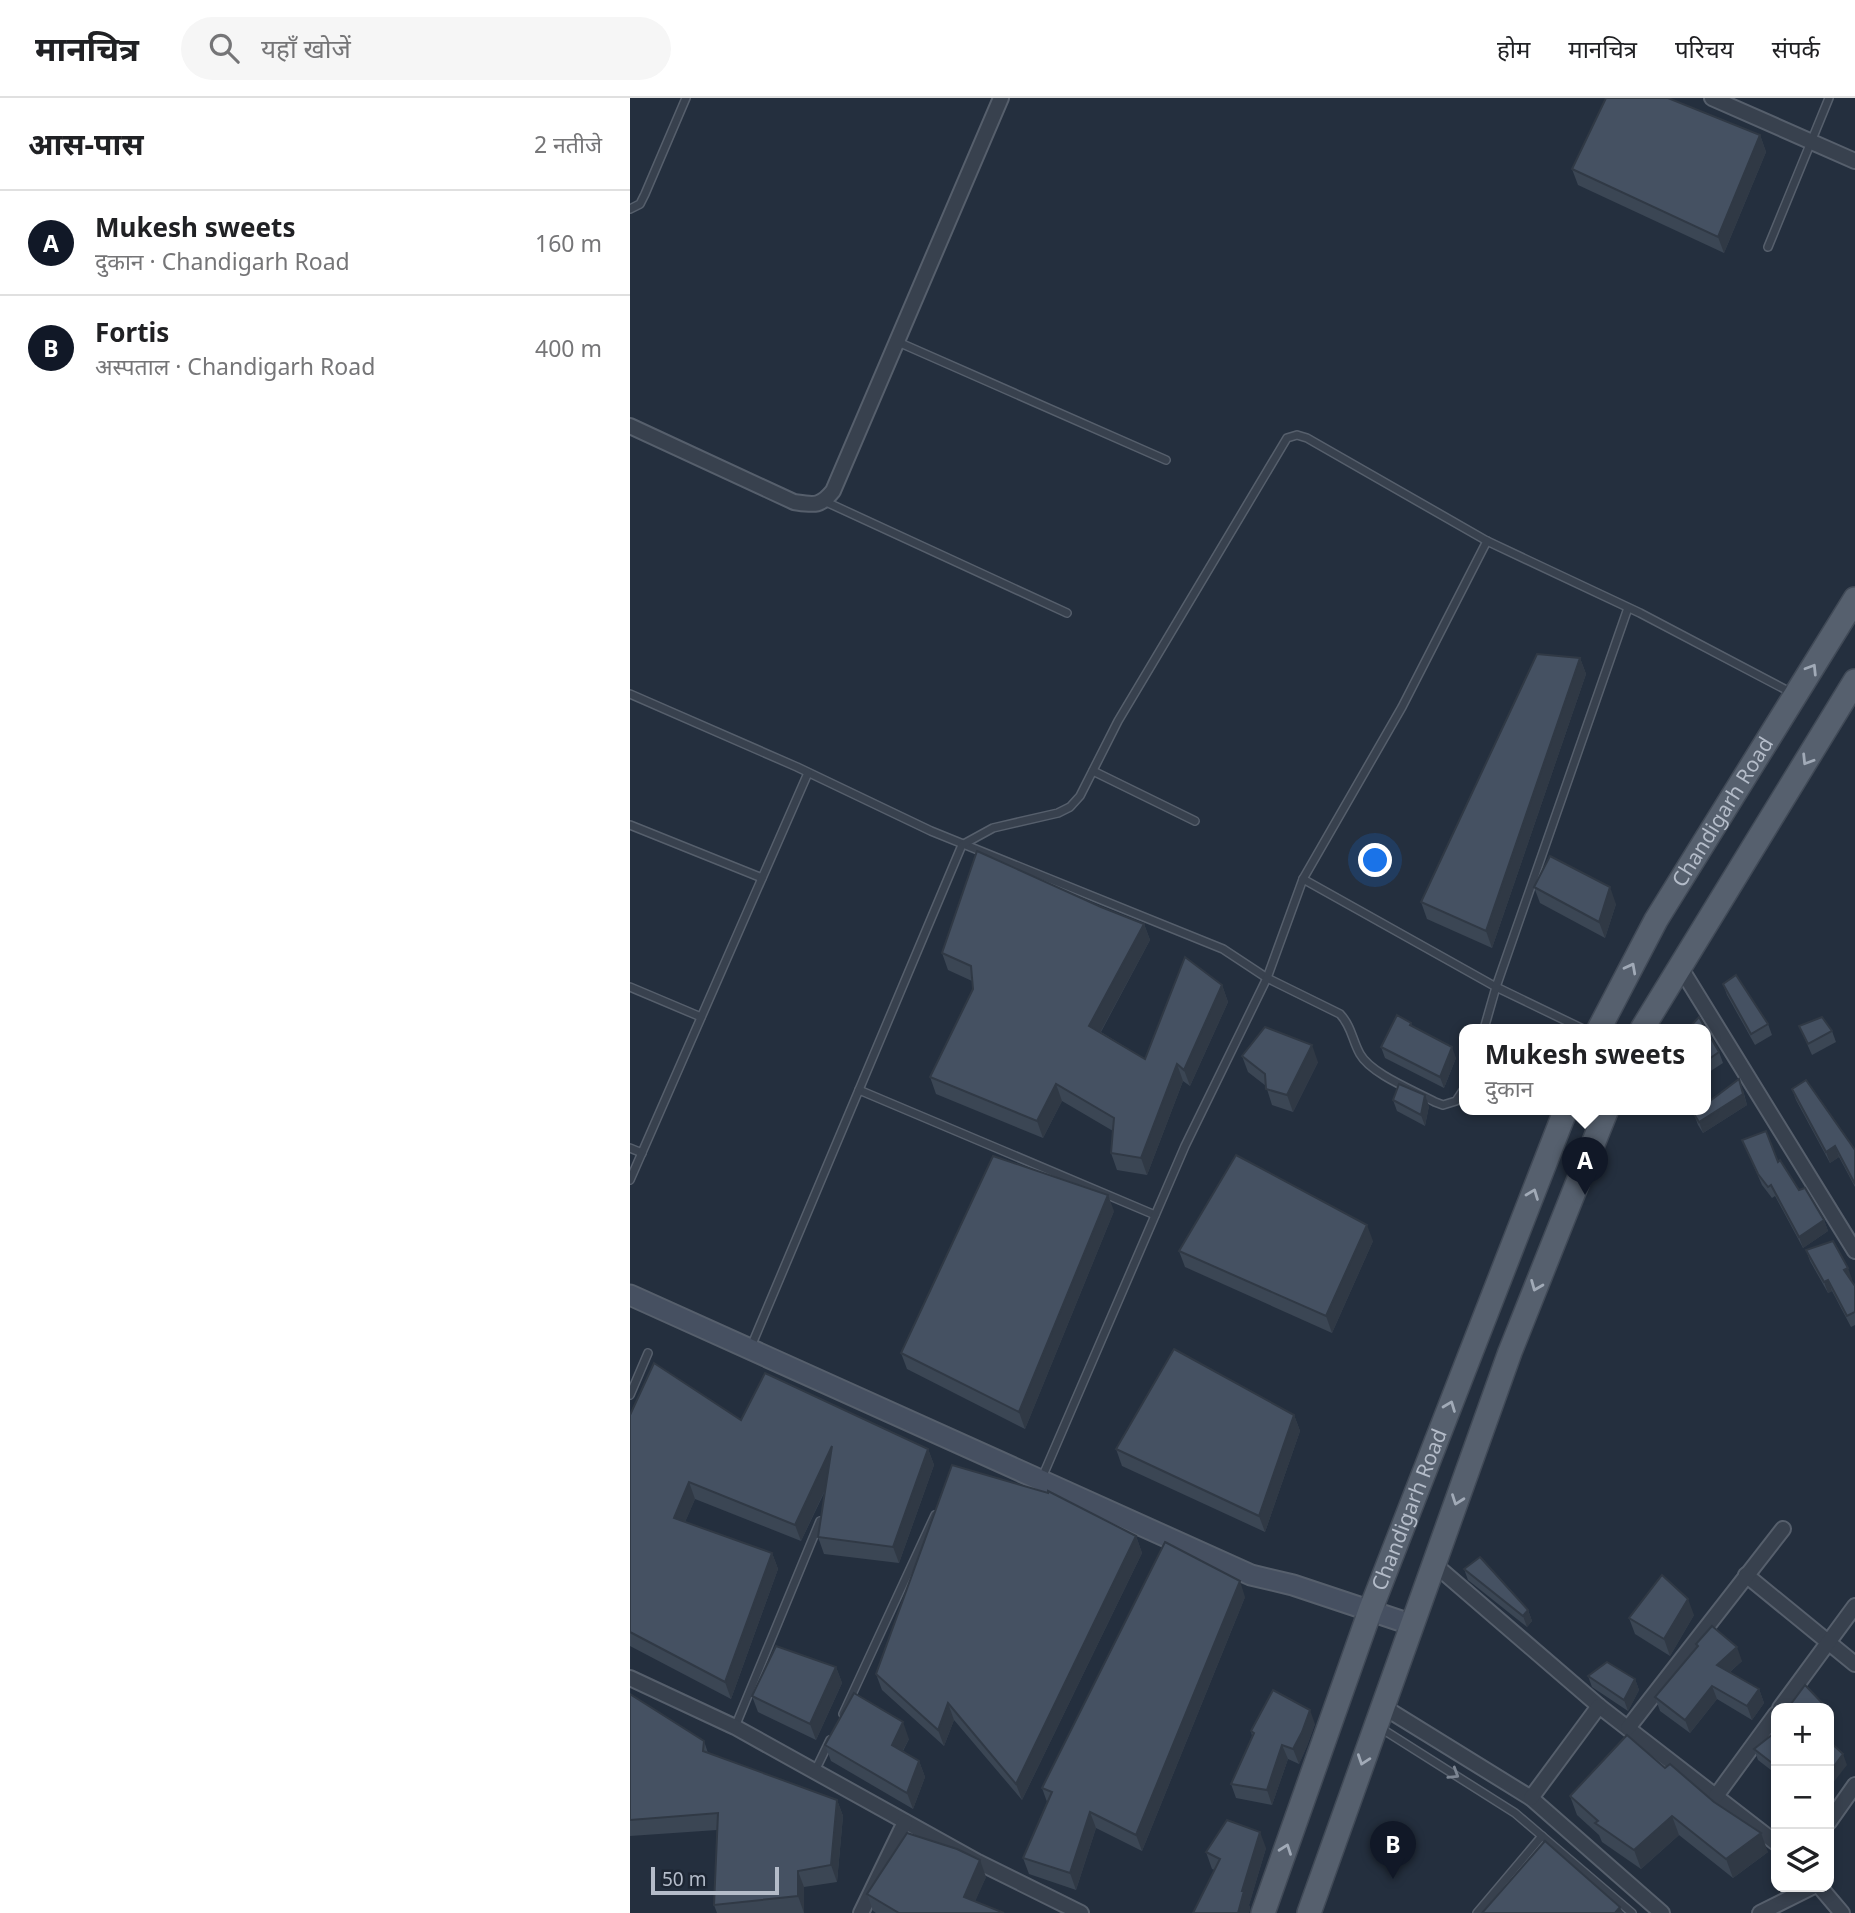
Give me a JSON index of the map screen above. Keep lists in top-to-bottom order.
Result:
{
  "streets": {
    "main road": ["Chandigarh Road"]
  },
  "scale_bar": "50 m",
  "page": {
    "header": "मानचित्र",
    "search": "यहाँ खोजें",
    "nav": [
      "होम",
      "मानचित्र",
      "परिचय",
      "संपर्क"
    ],
    "heading": ["आस-पास", "2 नतीजे"],
    "list": [
      {
        "mark": "A",
        "name": "Mukesh sweets",
        "note": "दुकान · Chandigarh Road",
        "value": "160 m"
      },
      {
        "mark": "B",
        "name": "Fortis",
        "note": "अस्पताल · Chandigarh Road",
        "value": "400 m"
      }
    ],
    "popup": ["Mukesh sweets", "दुकान"],
    "pins": ["A", "B"],
    "map_buttons": ["+", "−"],
    "scale": "50 m"
  }
}
